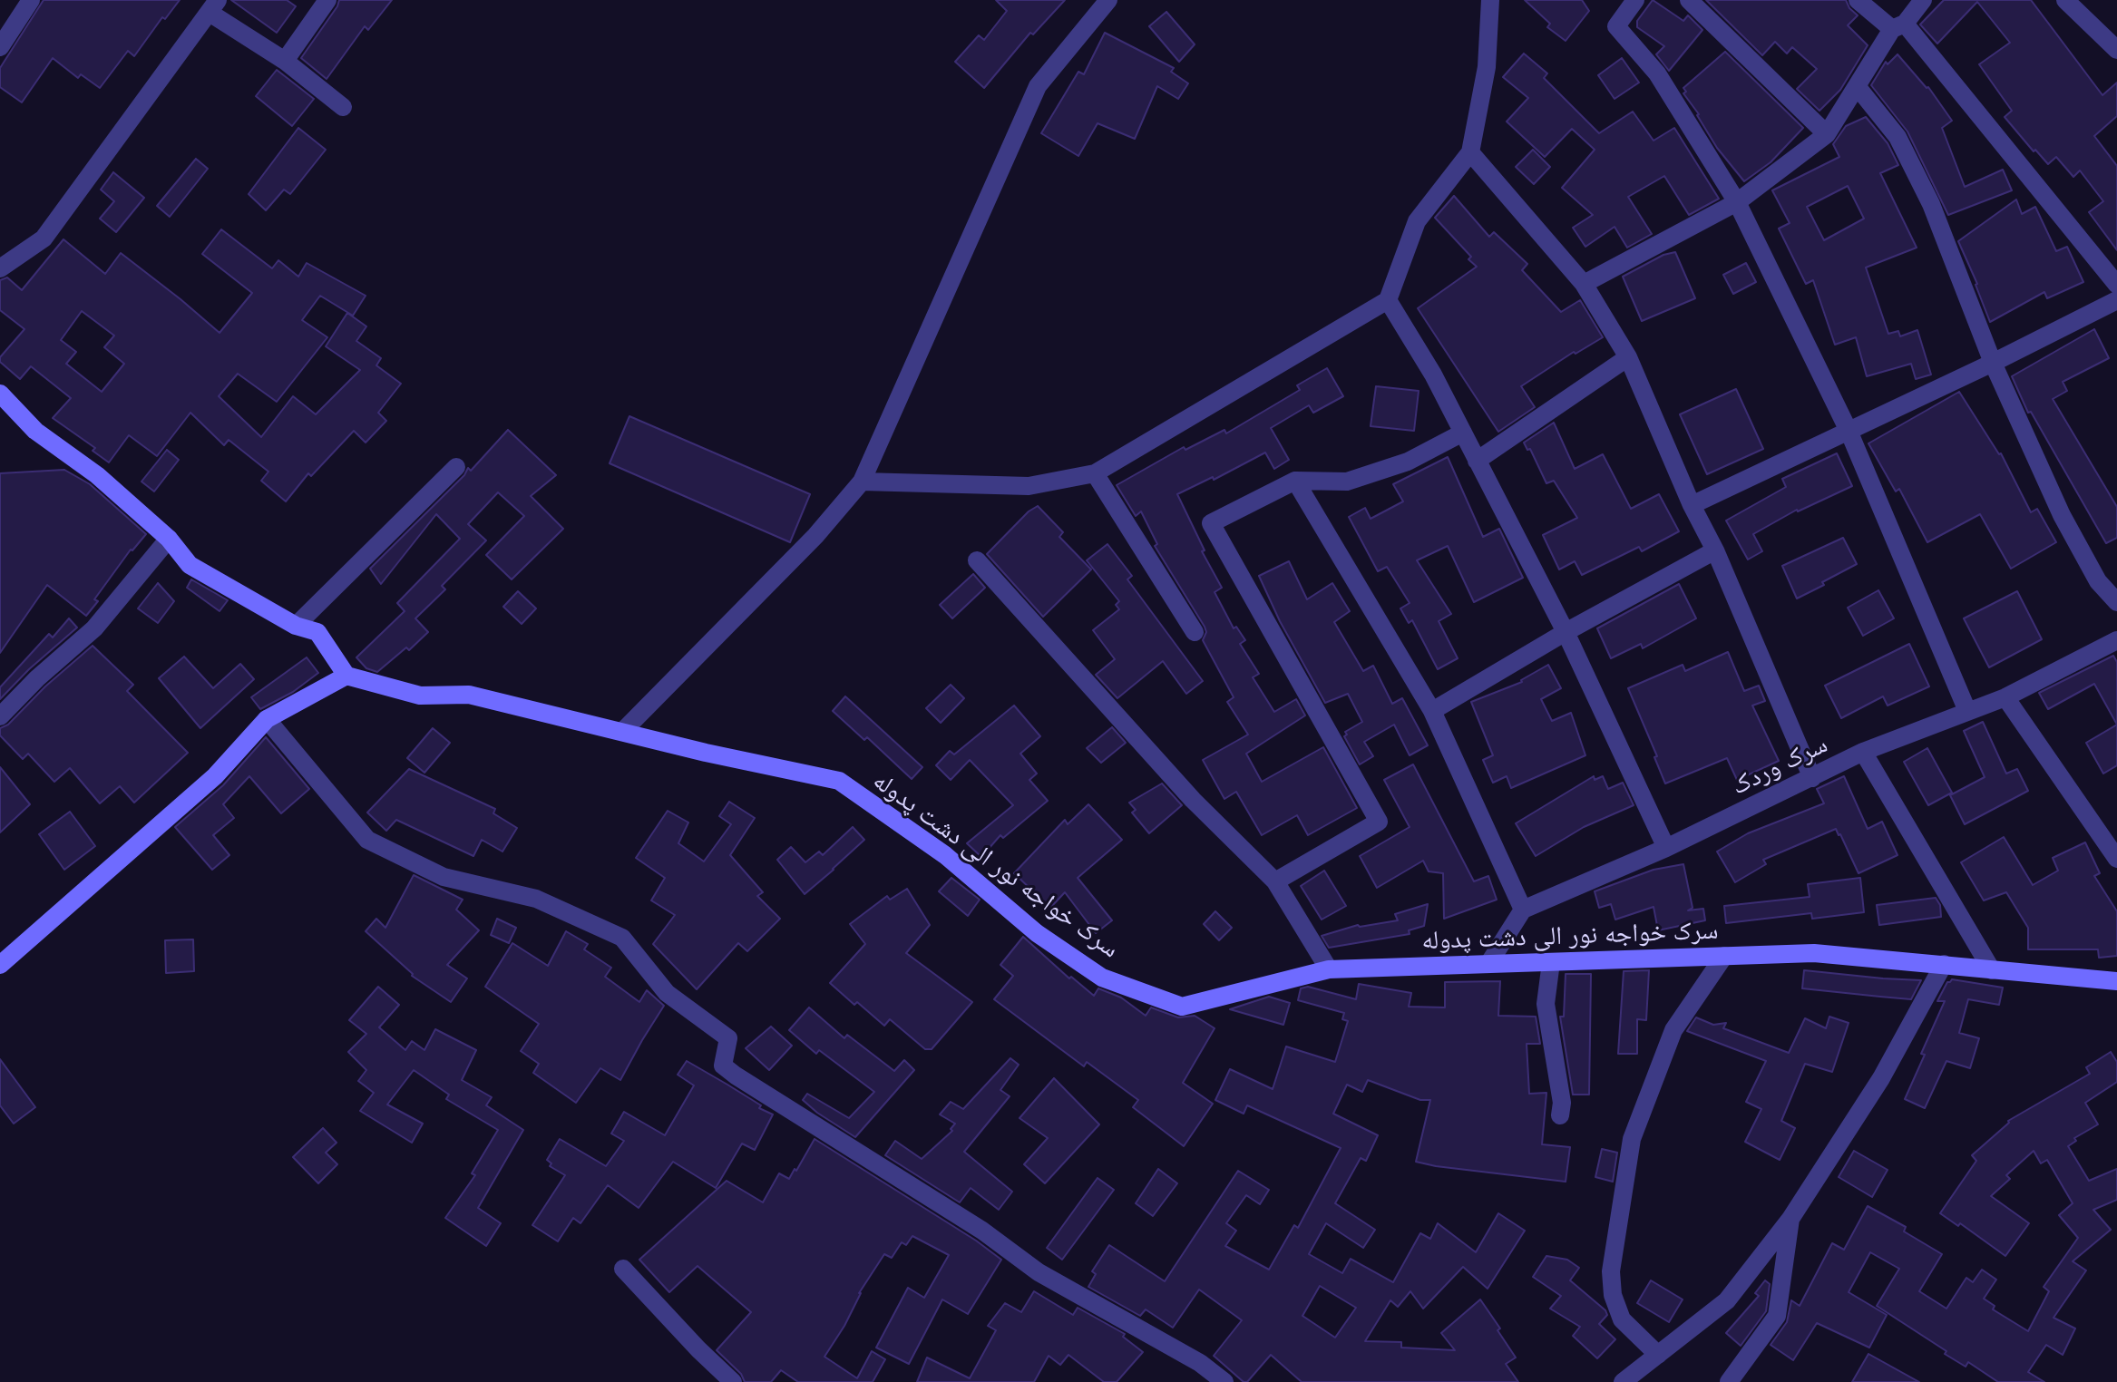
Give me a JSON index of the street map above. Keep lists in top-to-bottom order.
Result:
{
  "streets": {
    "main road": ["سرک خواجه نور الی دشت پدوله"],
    "street": ["سرک وردک"]
  }
}
